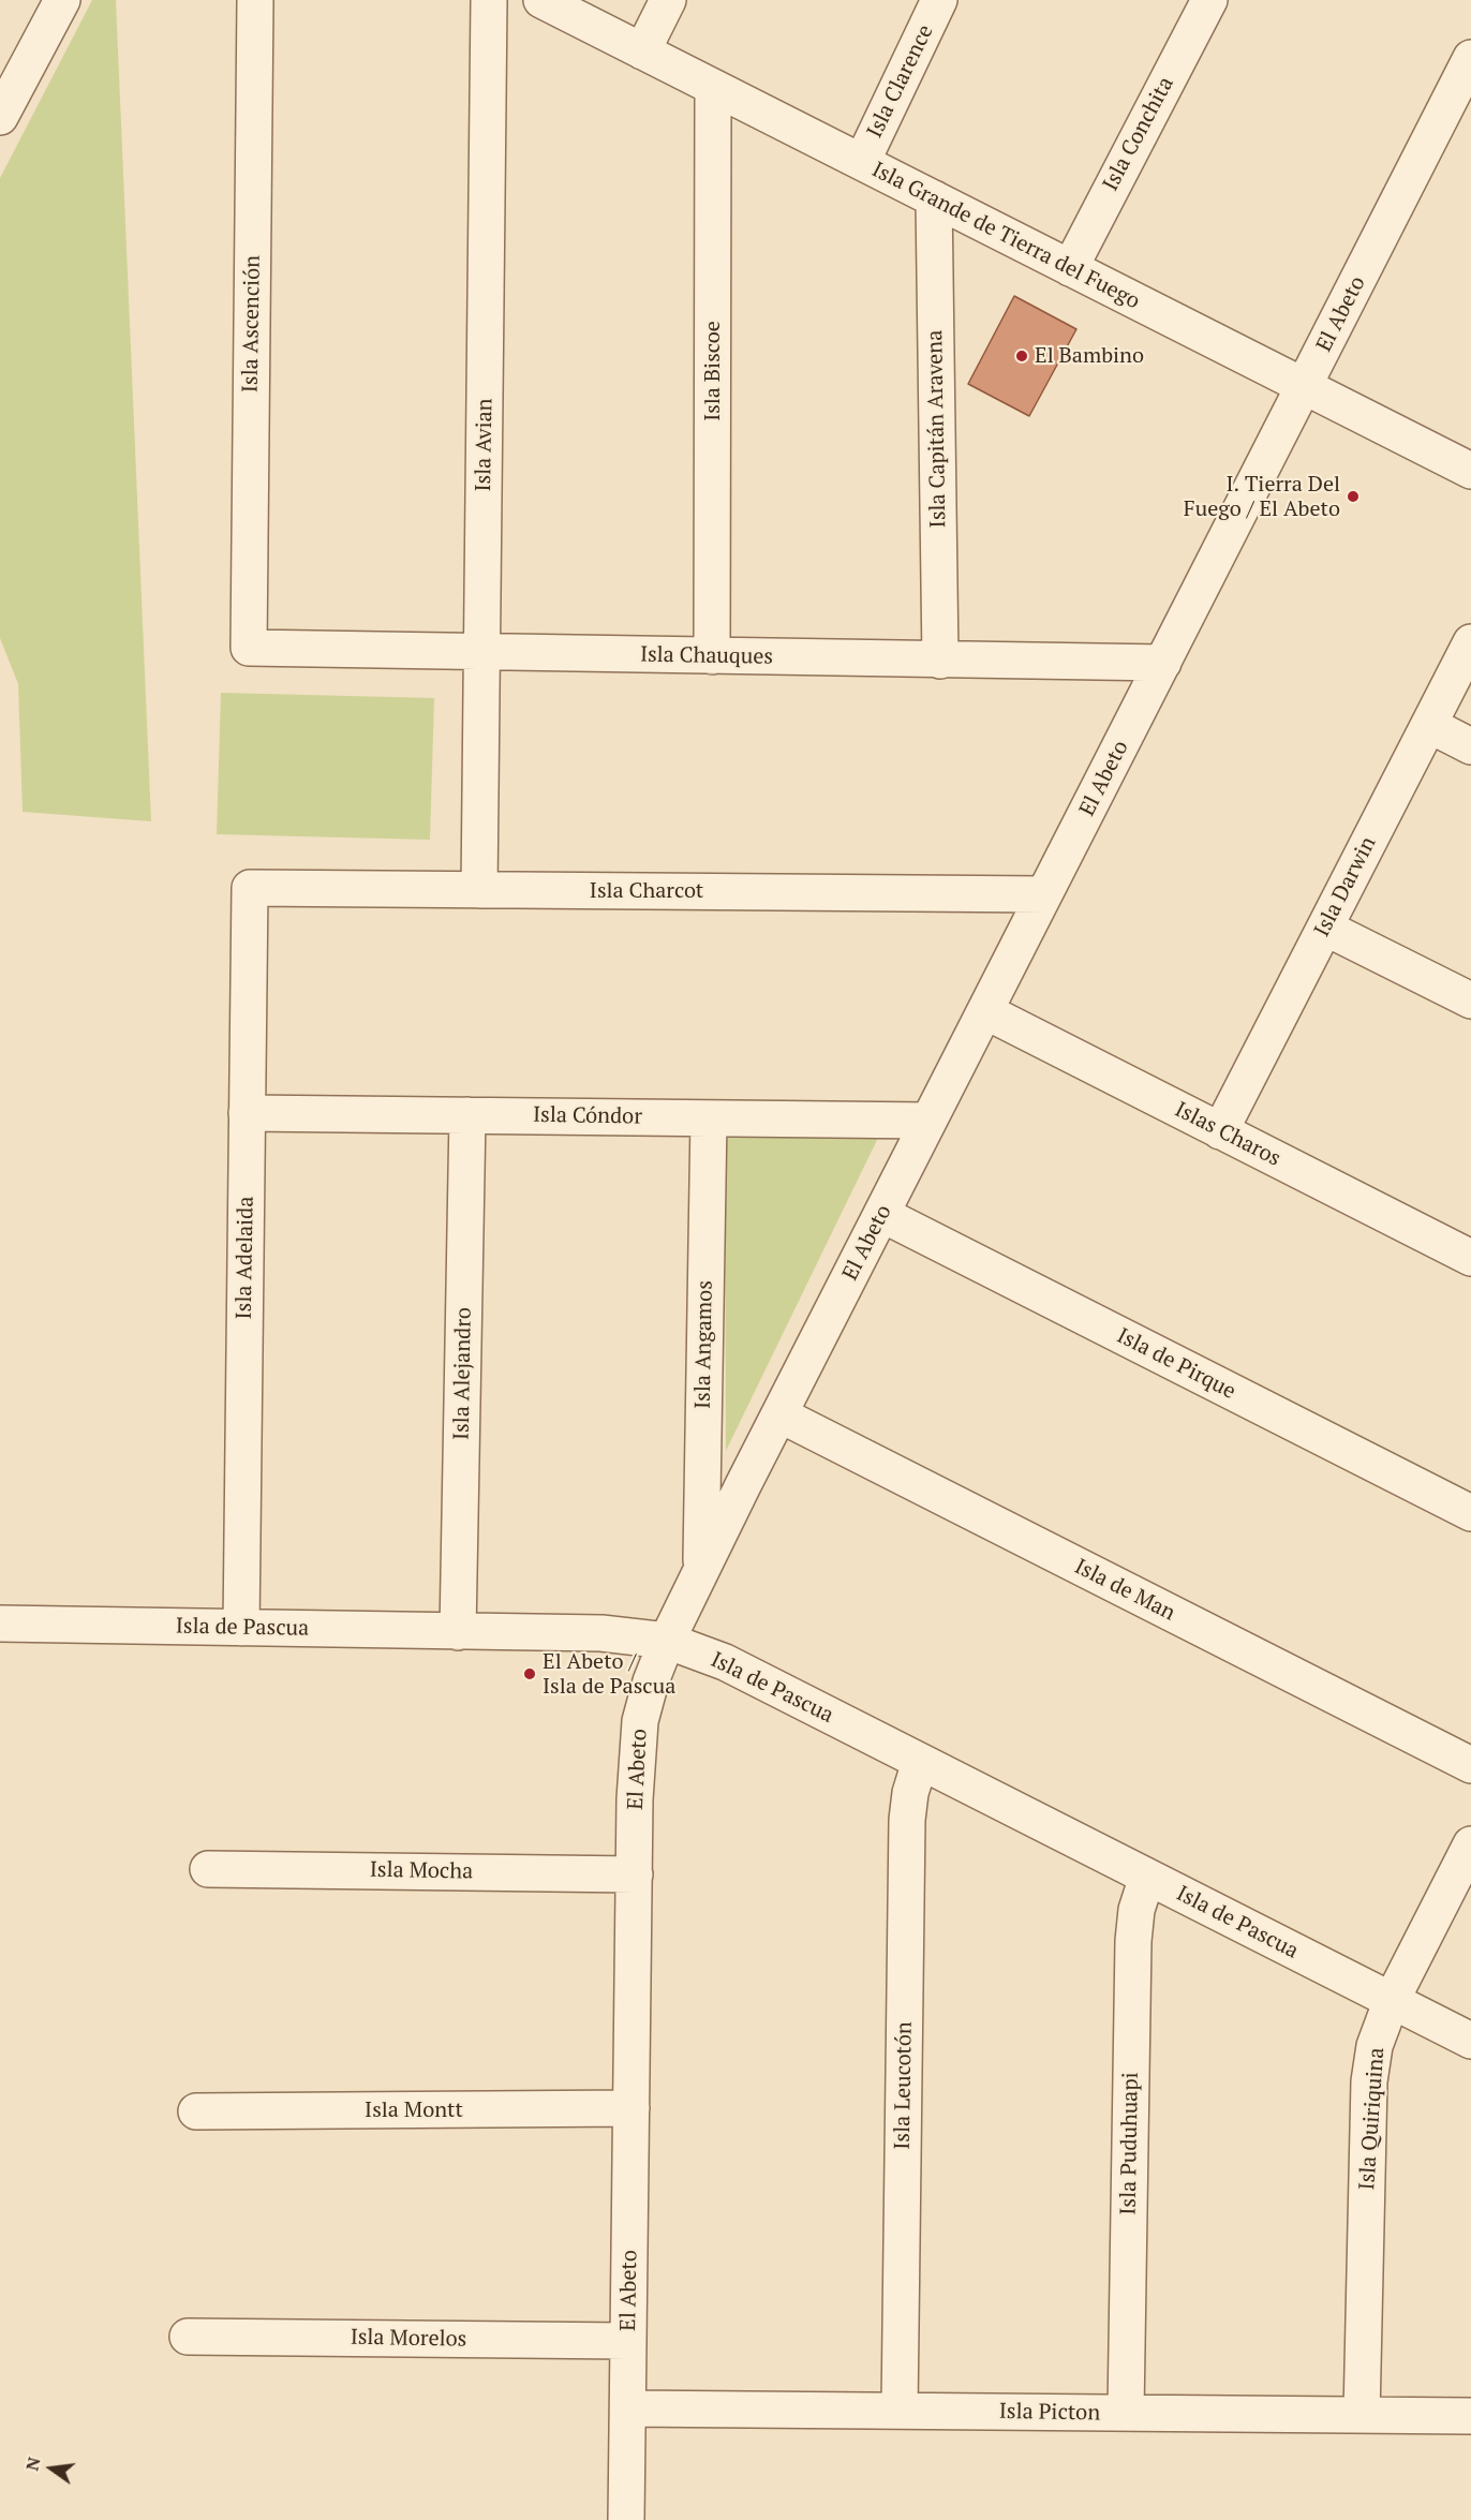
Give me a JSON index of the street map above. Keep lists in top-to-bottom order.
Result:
{
  "streets": {
    "street": [
      "Isla Clarence",
      "Isla Conchita",
      "Isla Grande de Tierra del Fuego",
      "El Abeto",
      "Isla Ascención",
      "Isla Biscoe",
      "Isla Capitán Aravena",
      "Isla Avian",
      "Isla Chauques",
      "Isla Darwin",
      "Isla Charcot",
      "Isla Cóndor",
      "Islas Charos",
      "Isla Adelaida",
      "Isla Angamos",
      "Isla de Pirque",
      "Isla Alejandro",
      "Isla de Man",
      "Isla de Pascua",
      "Isla Mocha",
      "Isla Leucotón",
      "Isla Montt",
      "Isla Quiriquina",
      "Isla Puduhuapi",
      "Isla Morelos",
      "Isla Picton"
    ]
  },
  "crossings": [
    ["Isla Clarence", "Isla Grande de Tierra del Fuego"],
    ["Isla Conchita", "Isla Grande de Tierra del Fuego"],
    ["Isla Grande de Tierra del Fuego", "El Abeto"],
    ["Isla Grande de Tierra del Fuego", "Isla Biscoe"],
    ["Isla Grande de Tierra del Fuego", "Isla Capitán Aravena"],
    ["El Abeto", "Isla Chauques"],
    ["El Abeto", "Isla Charcot"],
    ["El Abeto", "Isla Cóndor"],
    ["El Abeto", "Islas Charos"],
    ["El Abeto", "Isla Angamos"],
    ["El Abeto", "Isla de Pirque"],
    ["El Abeto", "Isla de Man"],
    ["El Abeto", "Isla de Pascua"],
    ["El Abeto", "Isla Mocha"],
    ["El Abeto", "Isla Montt"],
    ["El Abeto", "Isla Morelos"],
    ["El Abeto", "Isla Picton"],
    ["Isla Ascención", "Isla Chauques"],
    ["Isla Biscoe", "Isla Chauques"],
    ["Isla Capitán Aravena", "Isla Chauques"],
    ["Isla Avian", "Isla Chauques"],
    ["Isla Avian", "Isla Charcot"],
    ["Isla Darwin", "Islas Charos"],
    ["Isla Charcot", "Isla Adelaida"],
    ["Isla Cóndor", "Isla Adelaida"],
    ["Isla Cóndor", "Isla Angamos"],
    ["Isla Cóndor", "Isla Alejandro"],
    ["Isla Adelaida", "Isla de Pascua"],
    ["Isla Alejandro", "Isla de Pascua"],
    ["Isla de Pascua", "Isla Leucotón"],
    ["Isla de Pascua", "Isla Quiriquina"],
    ["Isla de Pascua", "Isla Puduhuapi"],
    ["Isla Leucotón", "Isla Picton"],
    ["Isla Quiriquina", "Isla Picton"],
    ["Isla Puduhuapi", "Isla Picton"]
  ],
  "places": ["El Bambino", "I. Tierra Del Fuego / El Abeto", "El Abeto / Isla de Pascua"],
  "north": "left"
}
